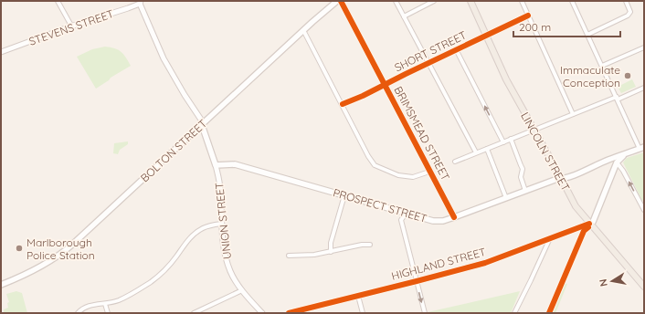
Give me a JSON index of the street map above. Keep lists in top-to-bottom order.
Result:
{
  "streets": {
    "main road": [
      "BOLTON STREET",
      "LINCOLN STREET",
      "PROSPECT STREET",
      "UNION STREET"
    ],
    "street": [
      "STEVENS STREET",
      "SHORT STREET",
      "BRIMSMEAD STREET",
      "HIGHLAND STREET"
    ]
  },
  "crossings": [
    ["STEVENS STREET", "UNION STREET"],
    ["SHORT STREET", "BRIMSMEAD STREET"],
    ["SHORT STREET", "LINCOLN STREET"],
    ["BRIMSMEAD STREET", "PROSPECT STREET"],
    ["BOLTON STREET", "UNION STREET"],
    ["LINCOLN STREET", "PROSPECT STREET"],
    ["LINCOLN STREET", "HIGHLAND STREET"],
    ["PROSPECT STREET", "UNION STREET"]
  ],
  "places": ["Immaculate Conception", "Marlborough Police Station"],
  "scale_bar": "200 m",
  "north": "left"
}
